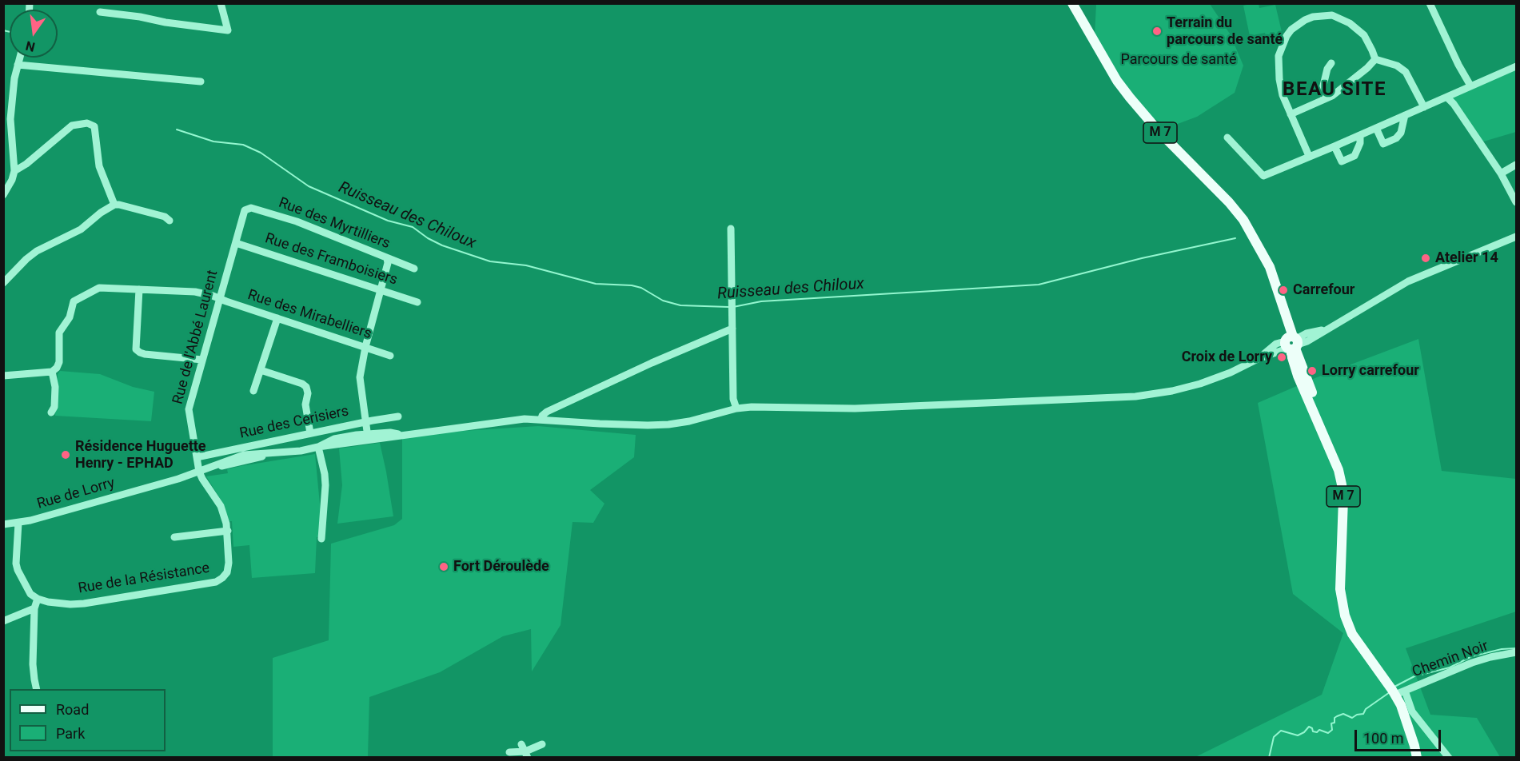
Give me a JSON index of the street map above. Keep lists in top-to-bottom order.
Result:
{
  "streets": {
    "main road": ["M 7"],
    "street": [
      "Rue des Myrtilliers",
      "Rue des Framboisiers",
      "Rue des Mirabelliers",
      "Rue de l'Abbé Laurent",
      "Rue des Cerisiers",
      "Rue de Lorry",
      "Rue de la Résistance",
      "Chemin Noir"
    ]
  },
  "crossings": [
    ["M 7", "Rue de Lorry"],
    ["M 7", "Chemin Noir"],
    ["Rue des Myrtilliers", "Rue de l'Abbé Laurent"],
    ["Rue des Framboisiers", "Rue de l'Abbé Laurent"],
    ["Rue des Mirabelliers", "Rue de l'Abbé Laurent"],
    ["Rue de l'Abbé Laurent", "Rue des Cerisiers"],
    ["Rue de l'Abbé Laurent", "Rue de Lorry"],
    ["Rue de l'Abbé Laurent", "Rue de la Résistance"],
    ["Rue de Lorry", "Rue de la Résistance"]
  ],
  "districts": ["BEAU SITE"],
  "water": ["Ruisseau des Chiloux"],
  "parks": ["Parcours de santé"],
  "places": [
    "Terrain du parcours de santé",
    "Atelier 14",
    "Carrefour",
    "Croix de Lorry",
    "Lorry carrefour",
    "Résidence Huguette Henry - EPHAD",
    "Fort Déroulède"
  ],
  "legend": ["Road", "Park"],
  "scale_bar": "100 m",
  "north": "bottom"
}
